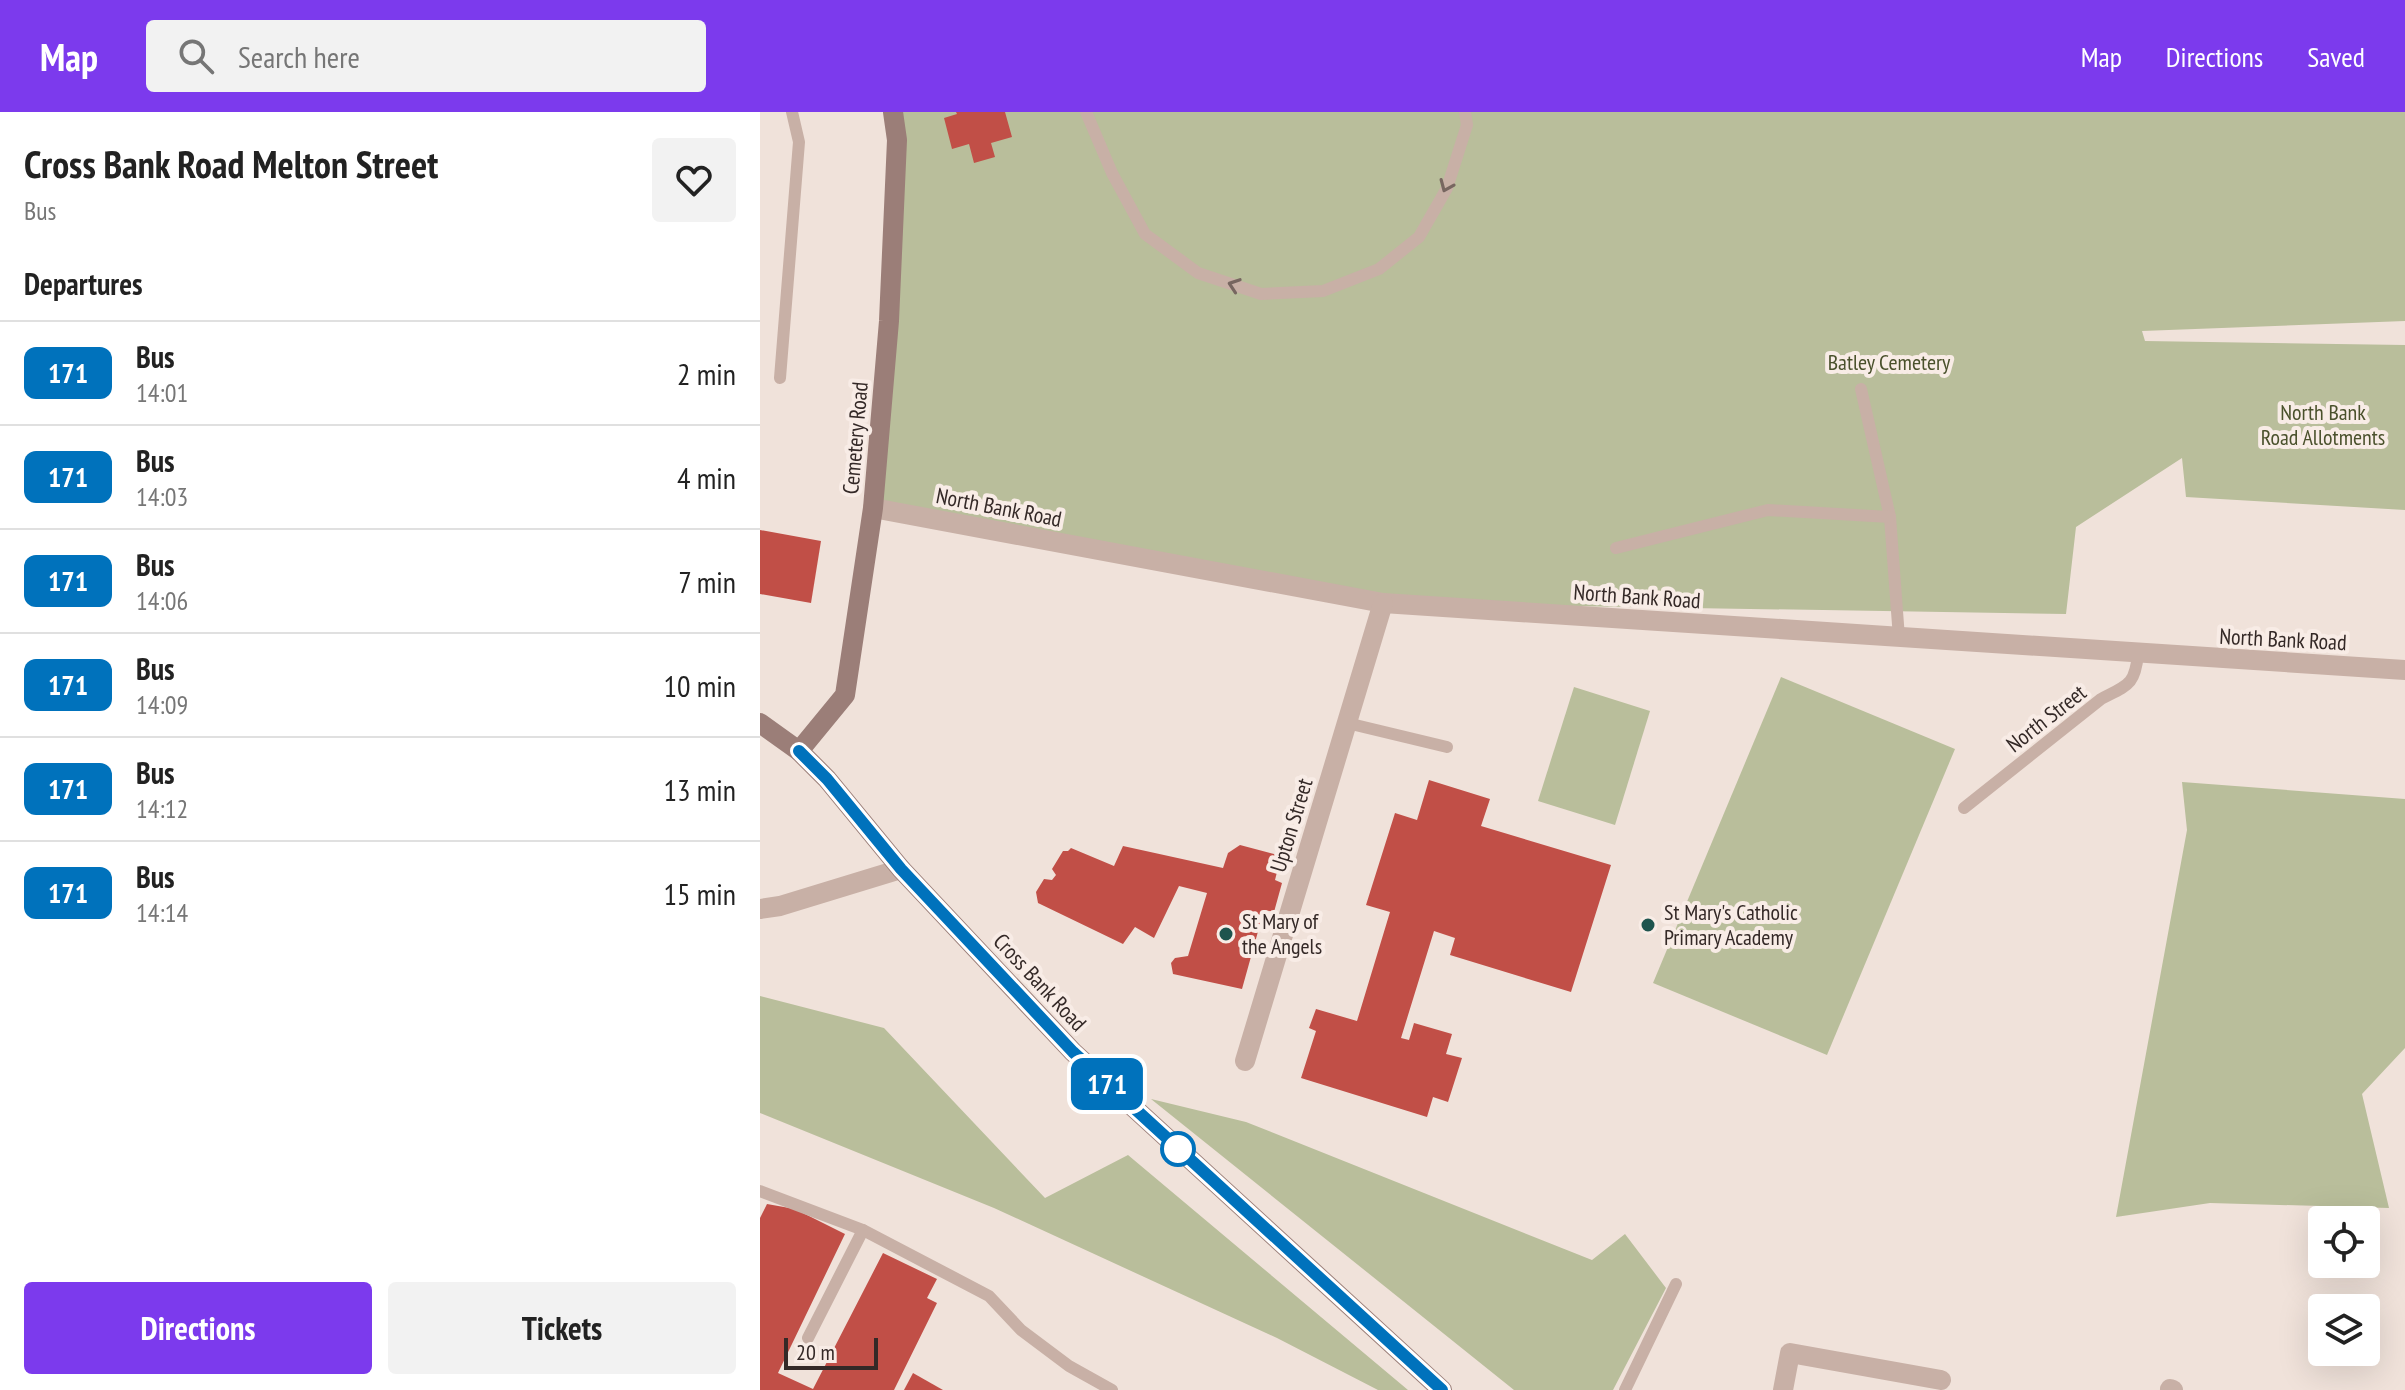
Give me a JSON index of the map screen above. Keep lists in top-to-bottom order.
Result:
{
  "streets": {
    "street": [
      "Cemetery Road",
      "North Bank Road",
      "Upton Street",
      "Cross Bank Road"
    ],
    "lane": ["North Street"]
  },
  "crossings": [
    ["Cemetery Road", "North Bank Road"],
    ["Cemetery Road", "Cross Bank Road"],
    ["North Bank Road", "North Street"],
    ["North Bank Road", "Upton Street"]
  ],
  "parks": ["Batley Cemetery", "North Bank Road Allotments"],
  "places": ["St Mary's Catholic Primary Academy", "St Mary of the Angels"],
  "lines": ["bus line 171"],
  "scale_bar": "20 m",
  "page": {
    "header": "Map",
    "search": "Search here",
    "nav": ["Map", "Directions", "Saved"],
    "heading": [
      ["Cross Bank Road Melton Street", "Bus"],
      "Departures"
    ],
    "on_map": "171",
    "list": [
      {
        "mark": "171",
        "name": "Bus",
        "note": "14:01",
        "value": "2 min"
      },
      {
        "mark": "171",
        "name": "Bus",
        "note": "14:03",
        "value": "4 min"
      },
      {
        "mark": "171",
        "name": "Bus",
        "note": "14:06",
        "value": "7 min"
      },
      {
        "mark": "171",
        "name": "Bus",
        "note": "14:09",
        "value": "10 min"
      },
      {
        "mark": "171",
        "name": "Bus",
        "note": "14:12",
        "value": "13 min"
      },
      {
        "mark": "171",
        "name": "Bus",
        "note": "14:14",
        "value": "15 min"
      }
    ],
    "buttons": ["Directions", "Tickets"],
    "scale": "20 m"
  }
}
